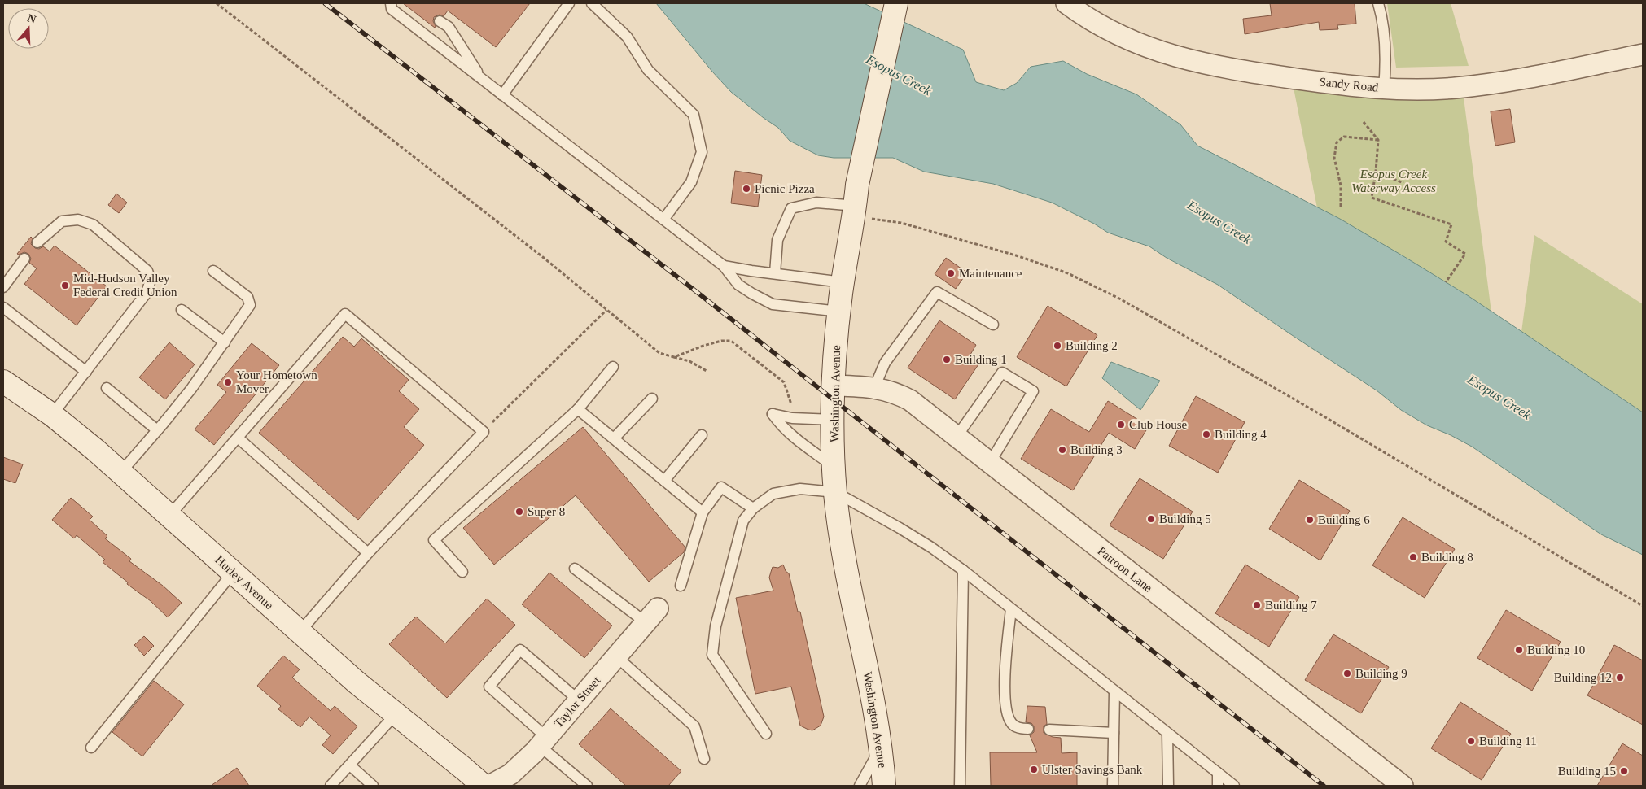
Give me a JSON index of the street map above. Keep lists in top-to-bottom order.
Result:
{
  "streets": {
    "main road": ["Washington Avenue", "Hurley Avenue"],
    "street": ["Sandy Road", "Patroon Lane", "Taylor Street"]
  },
  "crossings": [
    ["Washington Avenue", "Patroon Lane"]
  ],
  "water": ["Esopus Creek"],
  "parks": ["Esopus Creek Waterway Access"],
  "places": [
    "Picnic Pizza",
    "Maintenance",
    "Mid-Hudson Valley Federal Credit Union",
    "Building 2",
    "Building 1",
    "Your Hometown Mover",
    "Club House",
    "Building 4",
    "Building 3",
    "Super 8",
    "Building 5",
    "Building 6",
    "Building 8",
    "Building 7",
    "Building 10",
    "Building 9",
    "Building 12",
    "Building 11",
    "Ulster Savings Bank",
    "Building 15"
  ],
  "north": "top"
}
